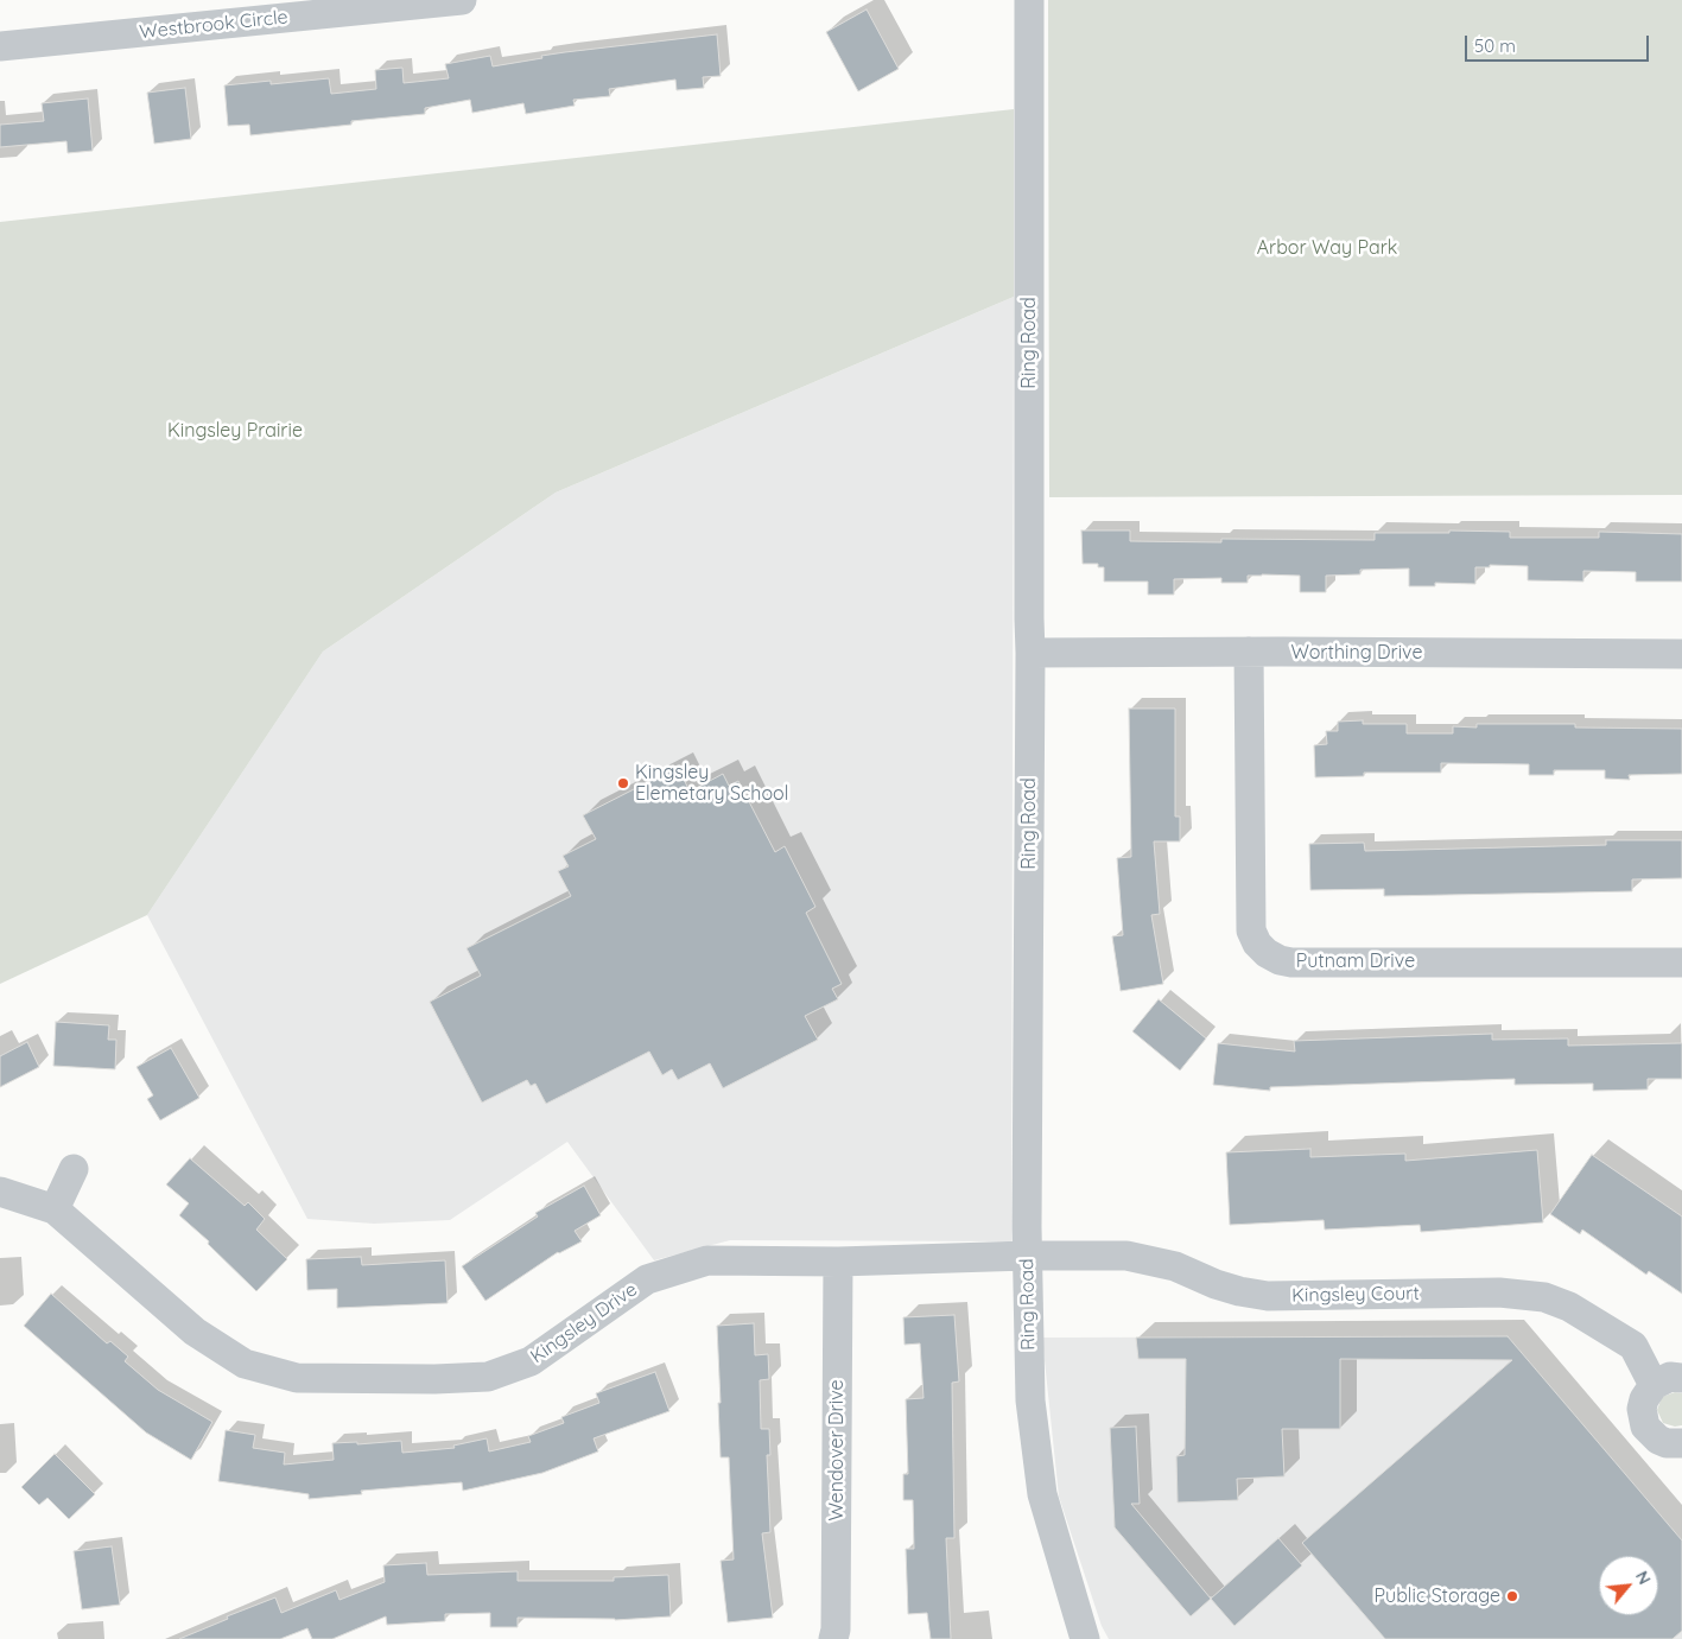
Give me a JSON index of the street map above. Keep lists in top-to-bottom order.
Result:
{
  "streets": {
    "street": [
      "Westbrook Circle",
      "Ring Road",
      "Worthing Drive",
      "Putnam Drive",
      "Kingsley Court",
      "Kingsley Drive",
      "Wendover Drive"
    ]
  },
  "crossings": [
    ["Ring Road", "Worthing Drive"],
    ["Ring Road", "Kingsley Court"],
    ["Ring Road", "Kingsley Drive"],
    ["Worthing Drive", "Putnam Drive"],
    ["Kingsley Court", "Kingsley Drive"],
    ["Kingsley Drive", "Wendover Drive"]
  ],
  "parks": ["Arbor Way Park", "Kingsley Prairie"],
  "places": ["Kingsley Elemetary School", "Public Storage"],
  "scale_bar": "50 m",
  "north": "top right"
}
